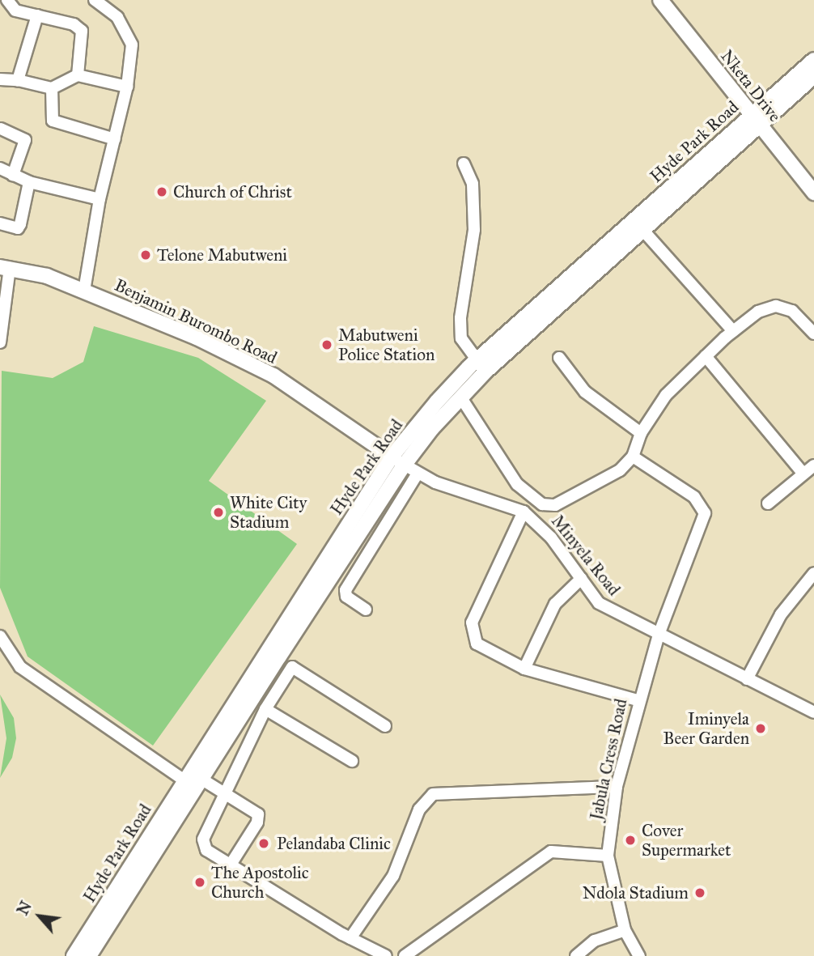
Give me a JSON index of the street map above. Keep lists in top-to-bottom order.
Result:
{
  "streets": {
    "street": [
      "Nketa Drive",
      "Hyde Park Road",
      "Benjamin Burombo Road",
      "Minyela Road",
      "Jabula Cress Road"
    ]
  },
  "crossings": [
    ["Nketa Drive", "Hyde Park Road"],
    ["Hyde Park Road", "Benjamin Burombo Road"],
    ["Hyde Park Road", "Minyela Road"],
    ["Benjamin Burombo Road", "Minyela Road"],
    ["Minyela Road", "Jabula Cress Road"]
  ],
  "places": [
    "Church of Christ",
    "Telone Mabutweni",
    "Mabutweni Police Station",
    "White City Stadium",
    "Iminyela Beer Garden",
    "Cover Supermarket",
    "Pelandaba Clinic",
    "The Apostolic Church",
    "Ndola Stadium"
  ],
  "north": "top left"
}
